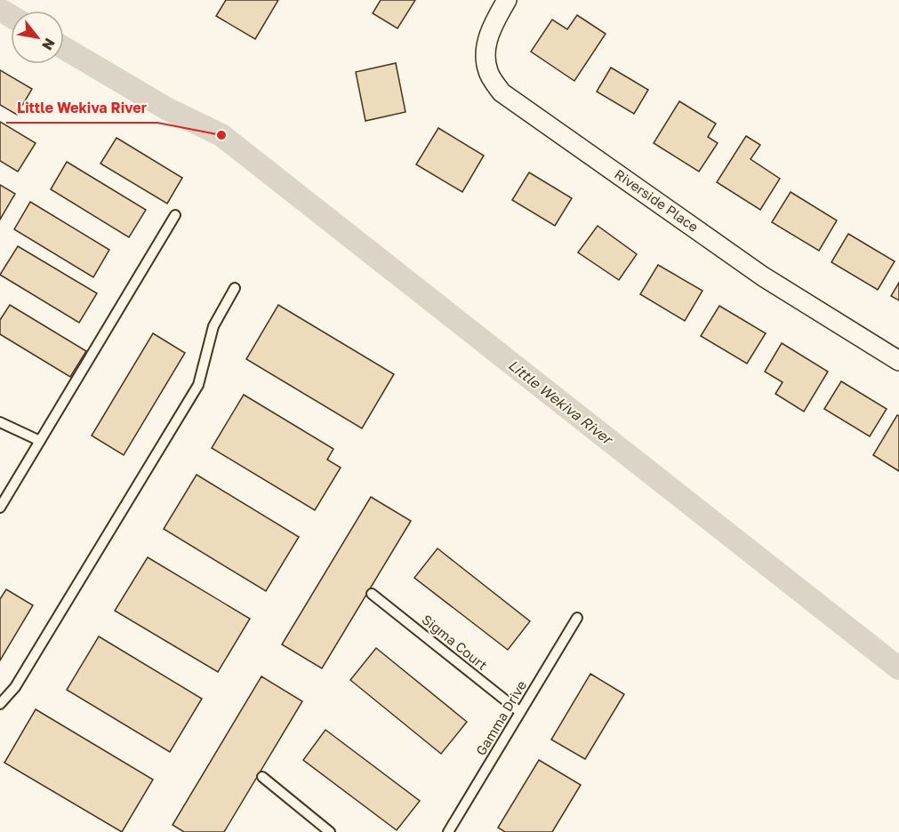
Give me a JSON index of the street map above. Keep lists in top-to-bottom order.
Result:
{
  "streets": {
    "street": ["Riverside Place"],
    "lane": ["Sigma Court", "Gamma Drive"]
  },
  "crossings": [
    ["Sigma Court", "Gamma Drive"]
  ],
  "water": ["Little Wekiva River"],
  "places": ["Little Wekiva River"],
  "north": "bottom right"
}
